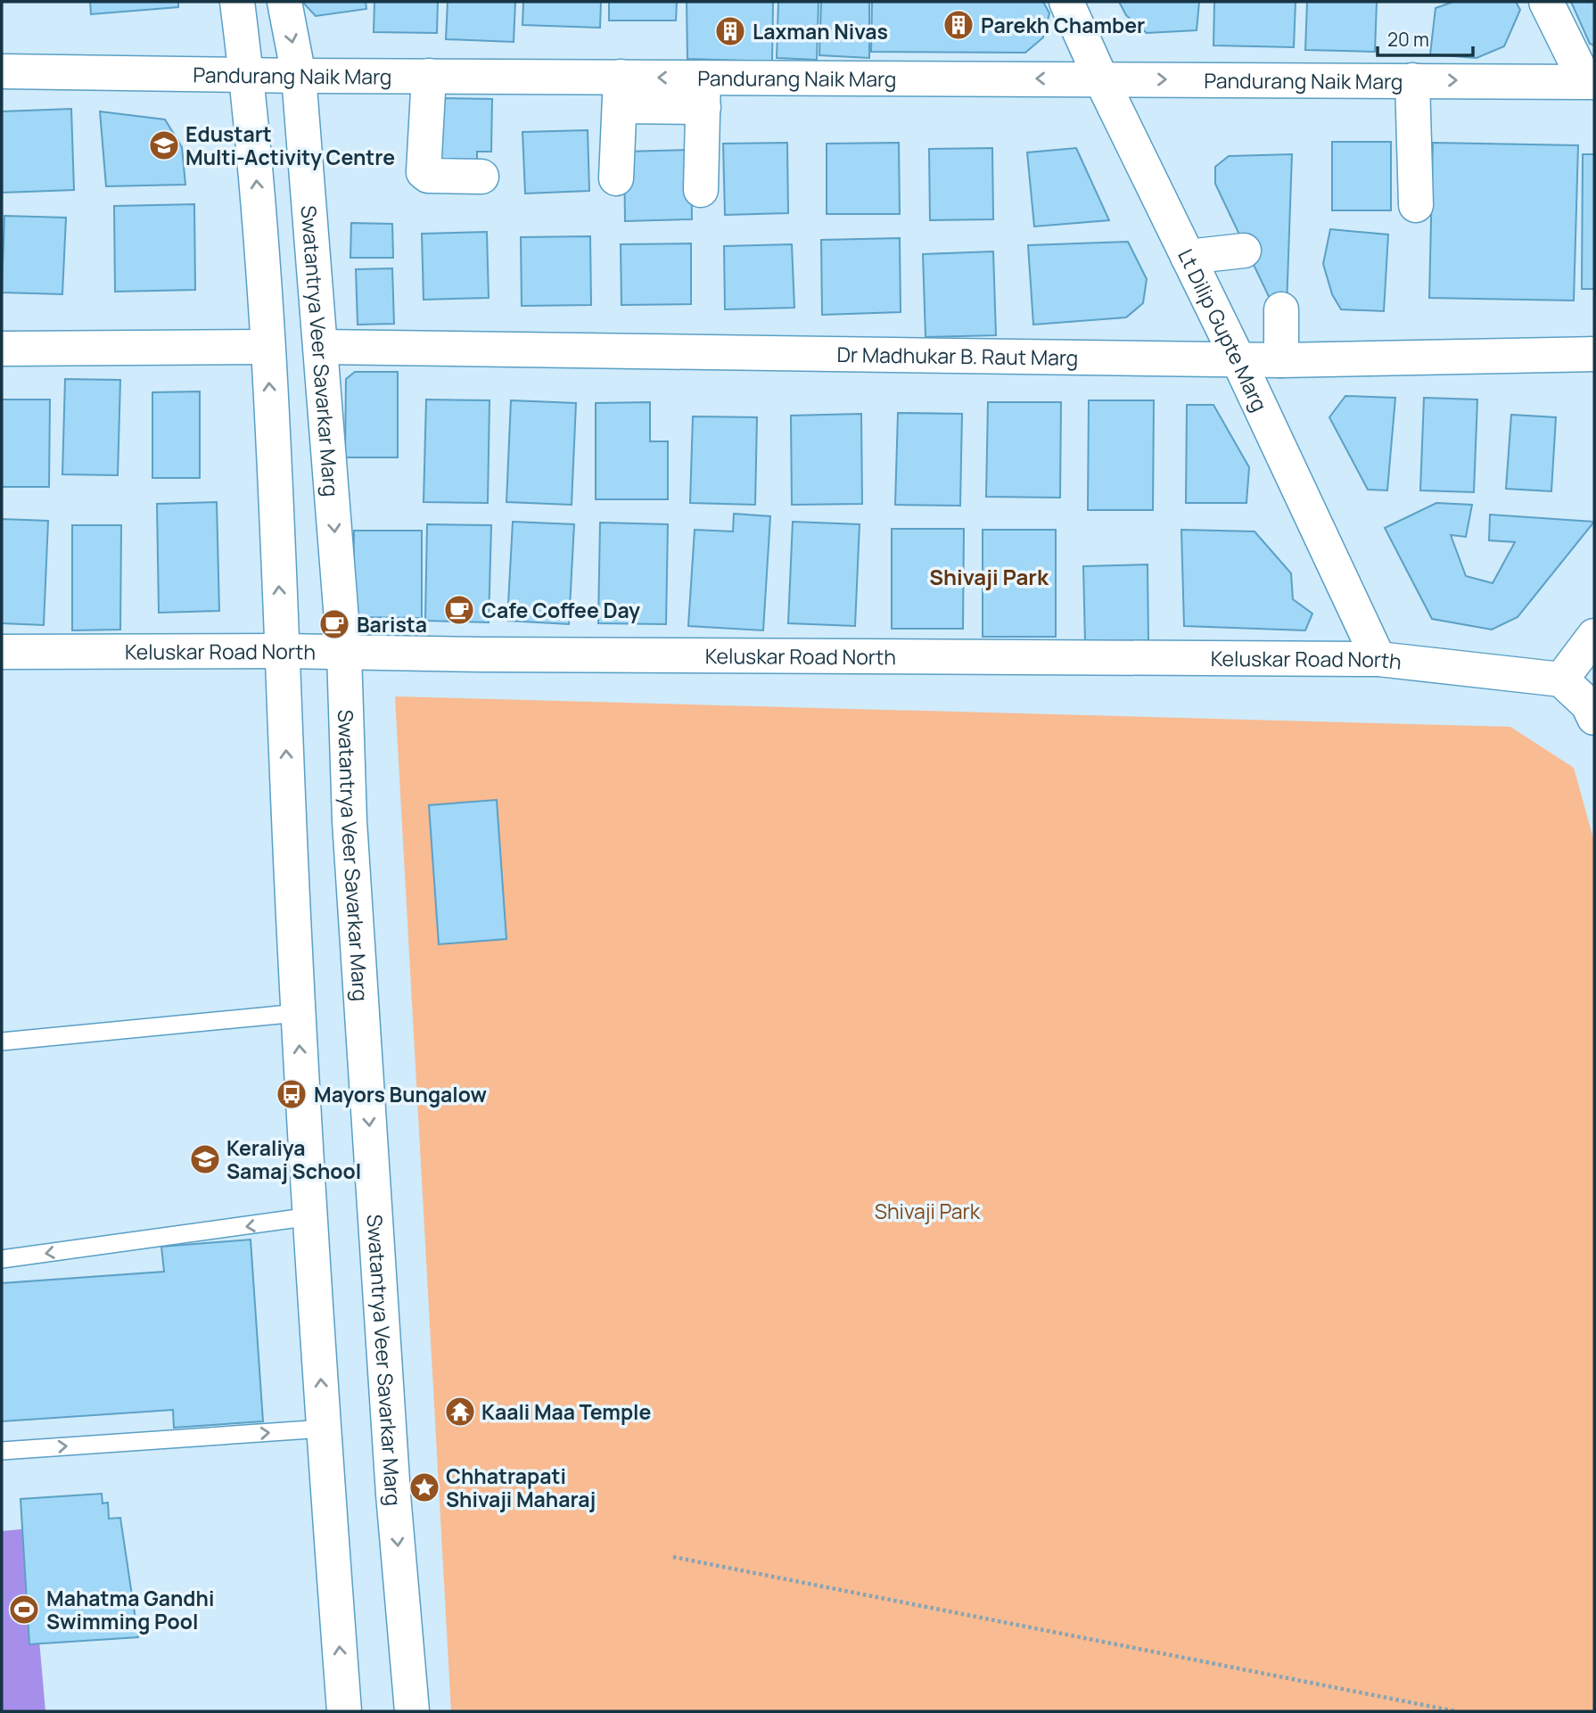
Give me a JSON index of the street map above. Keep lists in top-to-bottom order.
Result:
{
  "streets": {
    "street": [
      "Pandurang Naik Marg",
      "Lt Dilip Gupte Marg",
      "Swatantrya Veer Savarkar Marg",
      "Dr Madhukar B. Raut Marg",
      "Keluskar Road North"
    ]
  },
  "crossings": [
    ["Pandurang Naik Marg", "Lt Dilip Gupte Marg"],
    ["Pandurang Naik Marg", "Swatantrya Veer Savarkar Marg"],
    ["Lt Dilip Gupte Marg", "Dr Madhukar B. Raut Marg"],
    ["Lt Dilip Gupte Marg", "Keluskar Road North"],
    ["Swatantrya Veer Savarkar Marg", "Dr Madhukar B. Raut Marg"],
    ["Swatantrya Veer Savarkar Marg", "Keluskar Road North"]
  ],
  "districts": ["Shivaji Park"],
  "parks": ["Shivaji Park"],
  "places": {
    "building": ["Parekh Chamber", "Laxman Nivas"],
    "school or university": ["Edustart Multi-Activity Centre", "Keraliya Samaj School"],
    "cafe": ["Cafe Coffee Day", "Barista"],
    "bus stop": ["Mayors Bungalow"],
    "temple": ["Kaali Maa Temple"],
    "place": ["Chhatrapati Shivaji Maharaj"],
    "sports": ["Mahatma Gandhi Swimming Pool"]
  },
  "scale_bar": "20 m"
}
